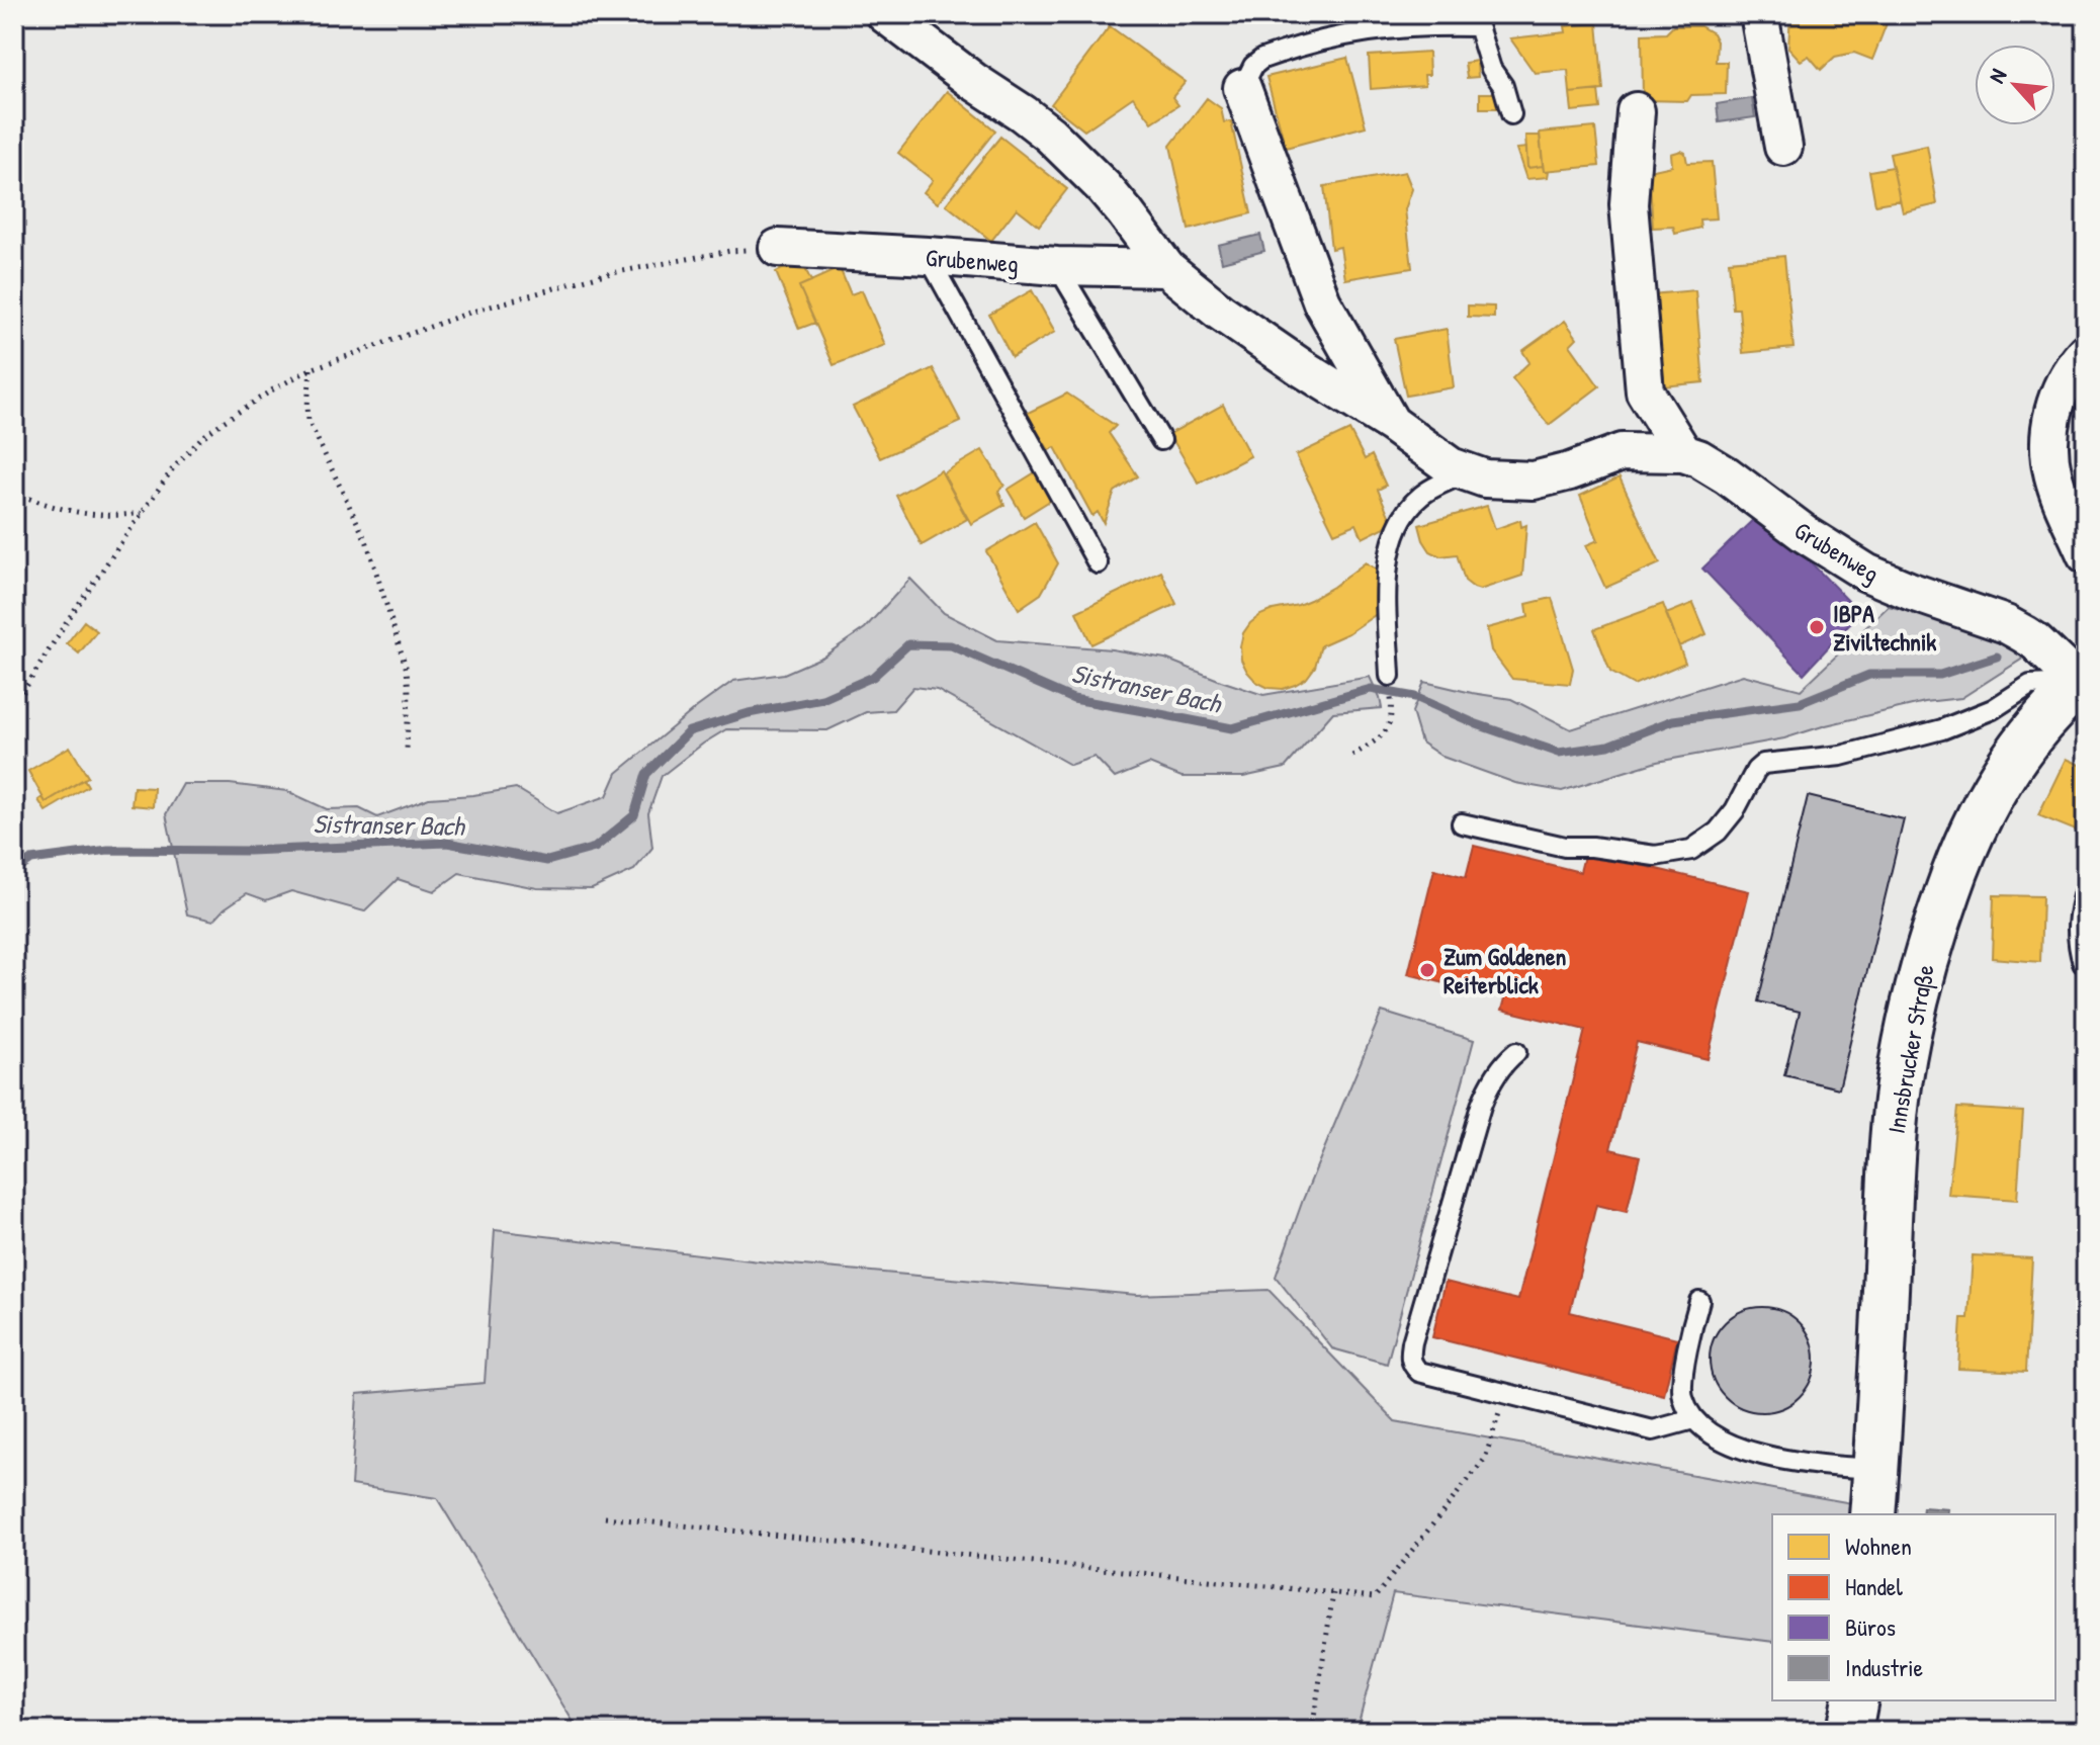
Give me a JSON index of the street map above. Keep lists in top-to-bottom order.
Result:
{
  "streets": {
    "main road": ["Innsbrucker Straße"],
    "street": ["Grubenweg"]
  },
  "crossings": [
    ["Grubenweg", "Innsbrucker Straße"]
  ],
  "water": ["Sistranser Bach"],
  "places": ["IBPA Ziviltechnik", "Zum Goldenen Reiterblick"],
  "legend": [
    "Wohnen",
    "Handel",
    "Büros",
    "Industrie"
  ],
  "north": "top left"
}
